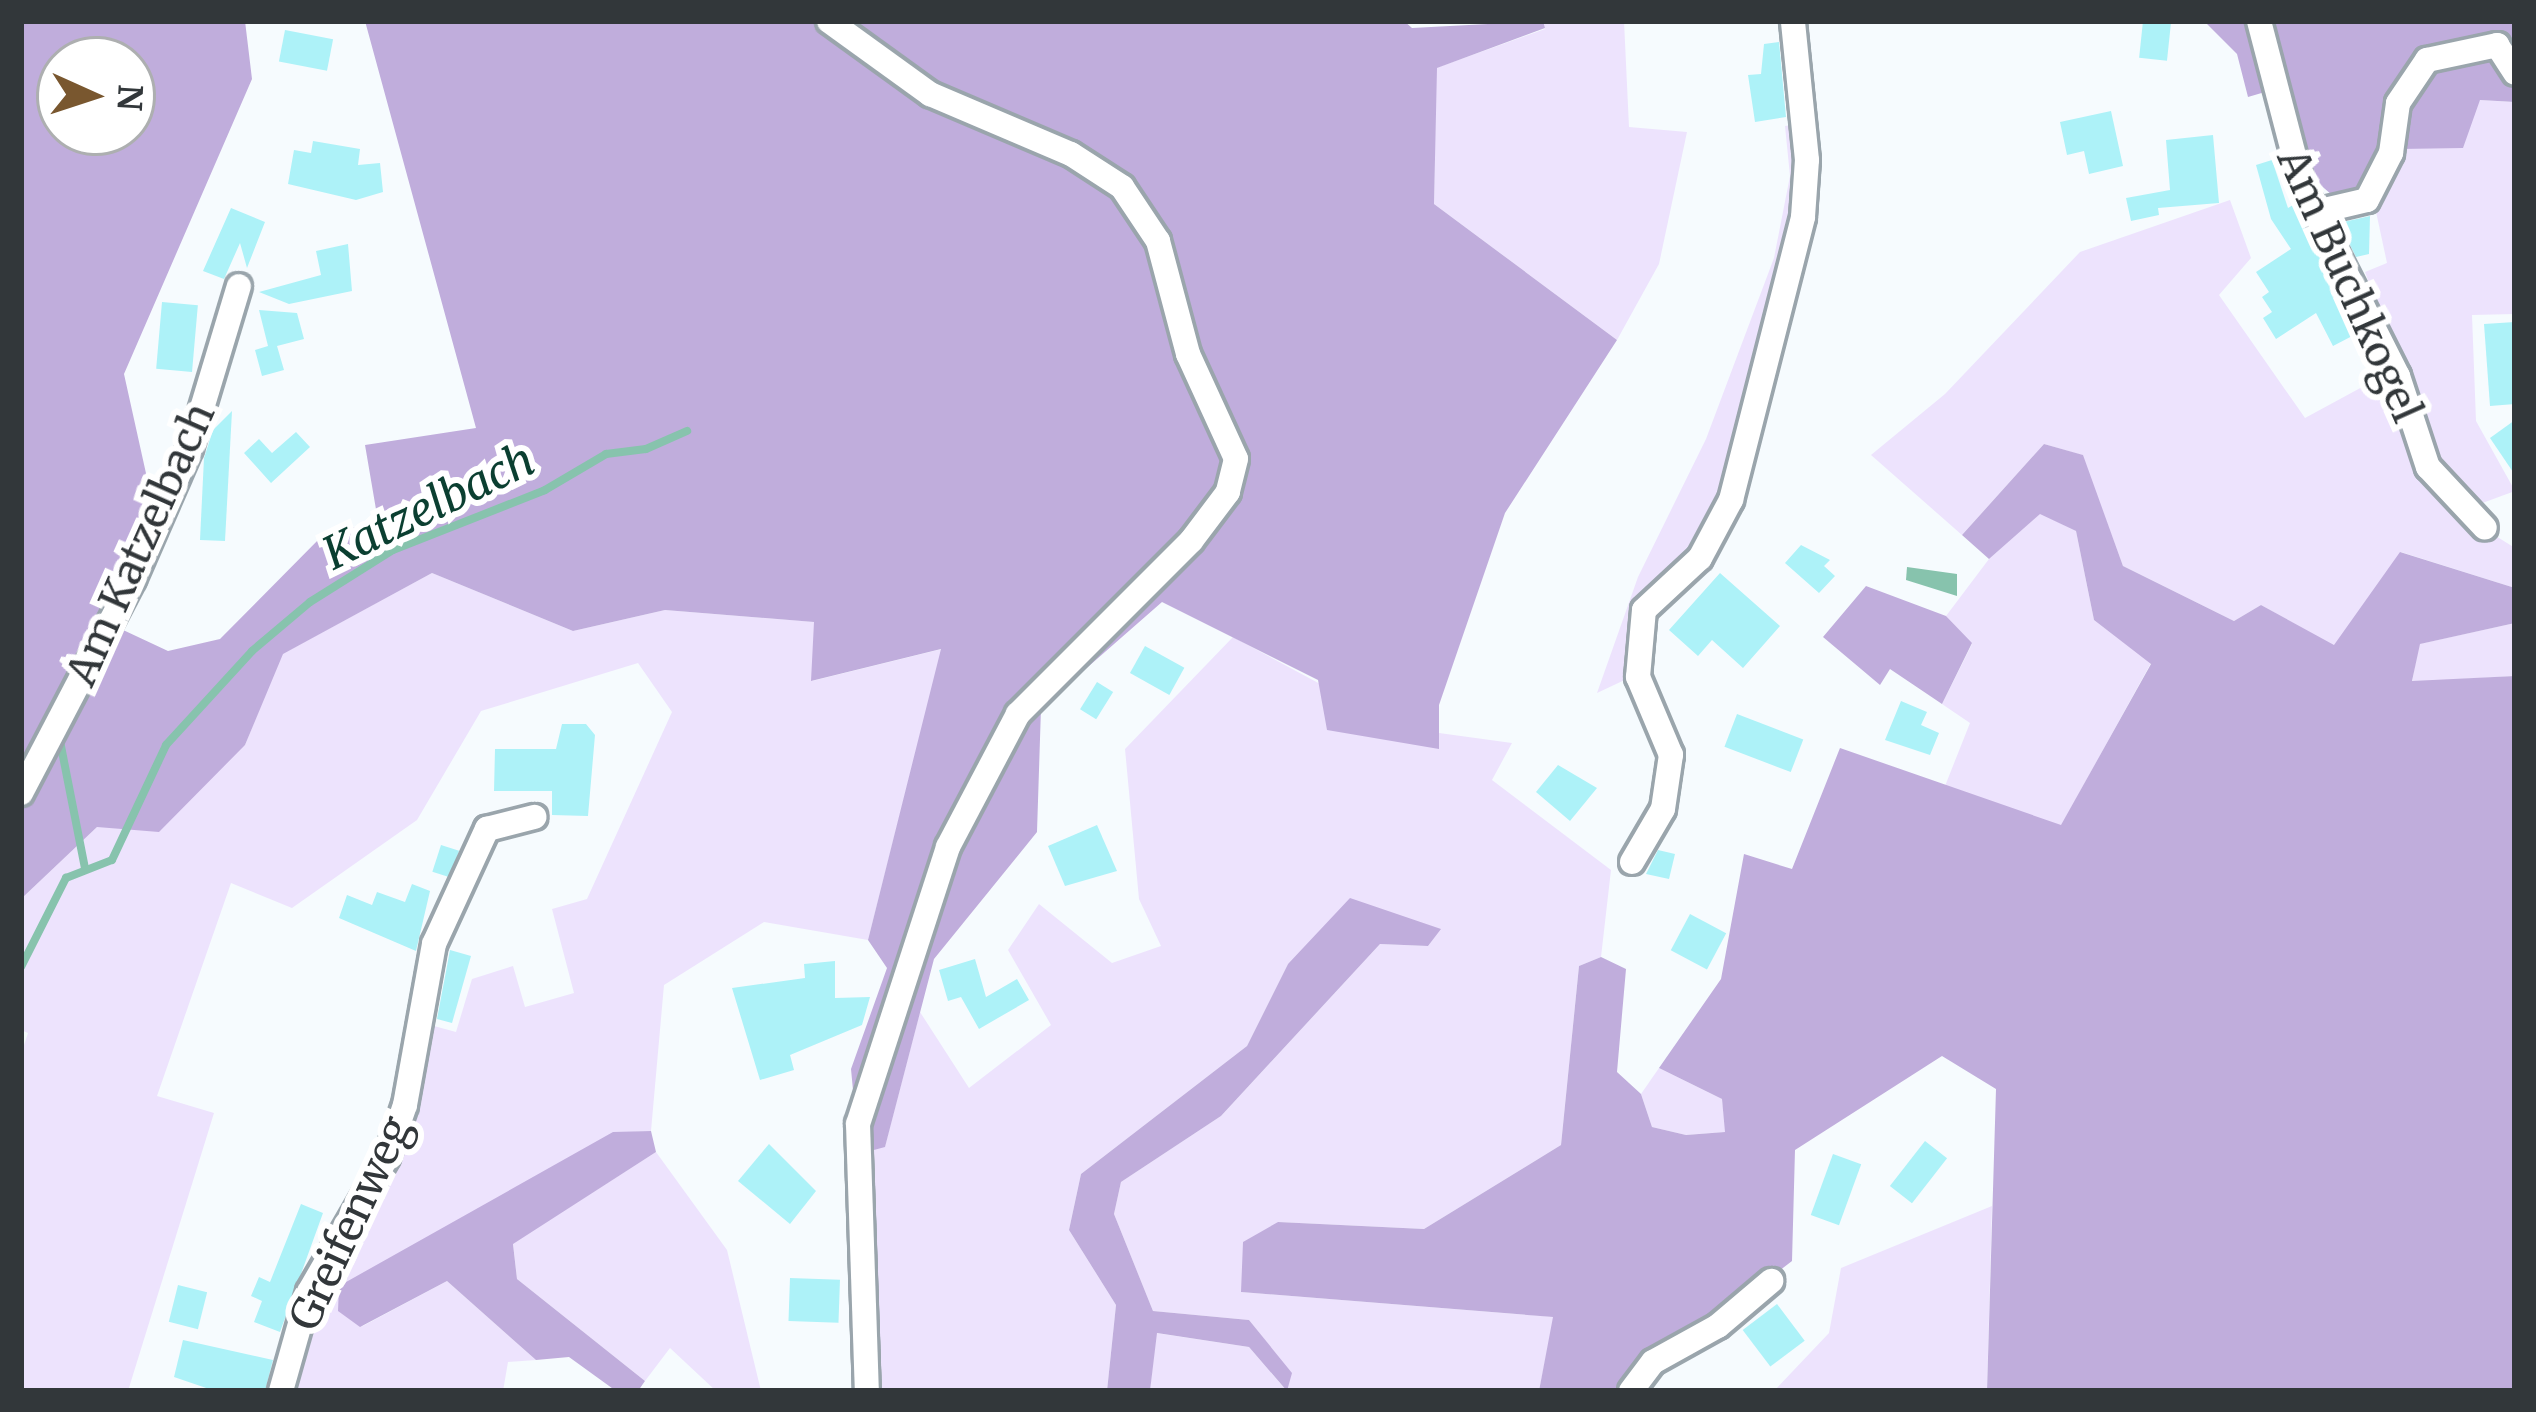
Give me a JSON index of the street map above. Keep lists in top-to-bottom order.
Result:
{
  "streets": {
    "street": ["Am Buchkogel", "Am Katzelbach", "Greifenweg"]
  },
  "water": ["Katzelbach"],
  "north": "right"
}
